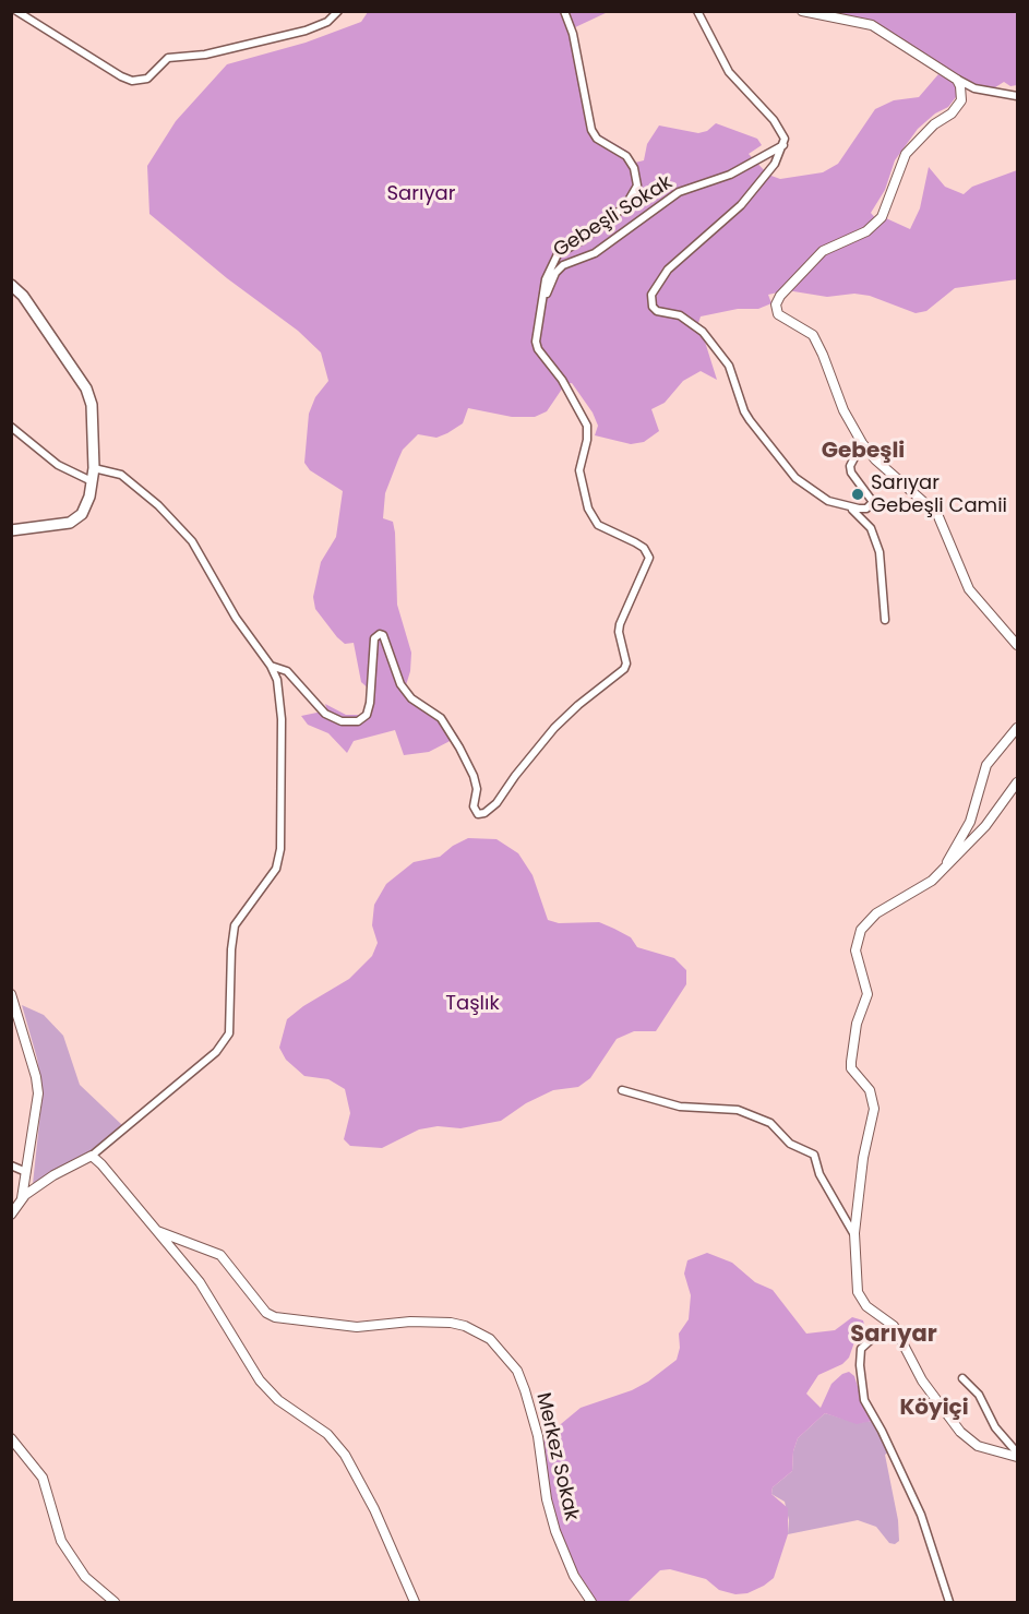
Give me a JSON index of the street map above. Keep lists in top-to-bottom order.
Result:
{
  "streets": {
    "street": ["Gebeşli Sokak", "Merkez Sokak"]
  },
  "districts": ["Gebeşli", "Sarıyar", "Köyiçi"],
  "parks": ["Sarıyar", "Taşlık"],
  "places": ["Sarıyar Gebeşli Camii"]
}
